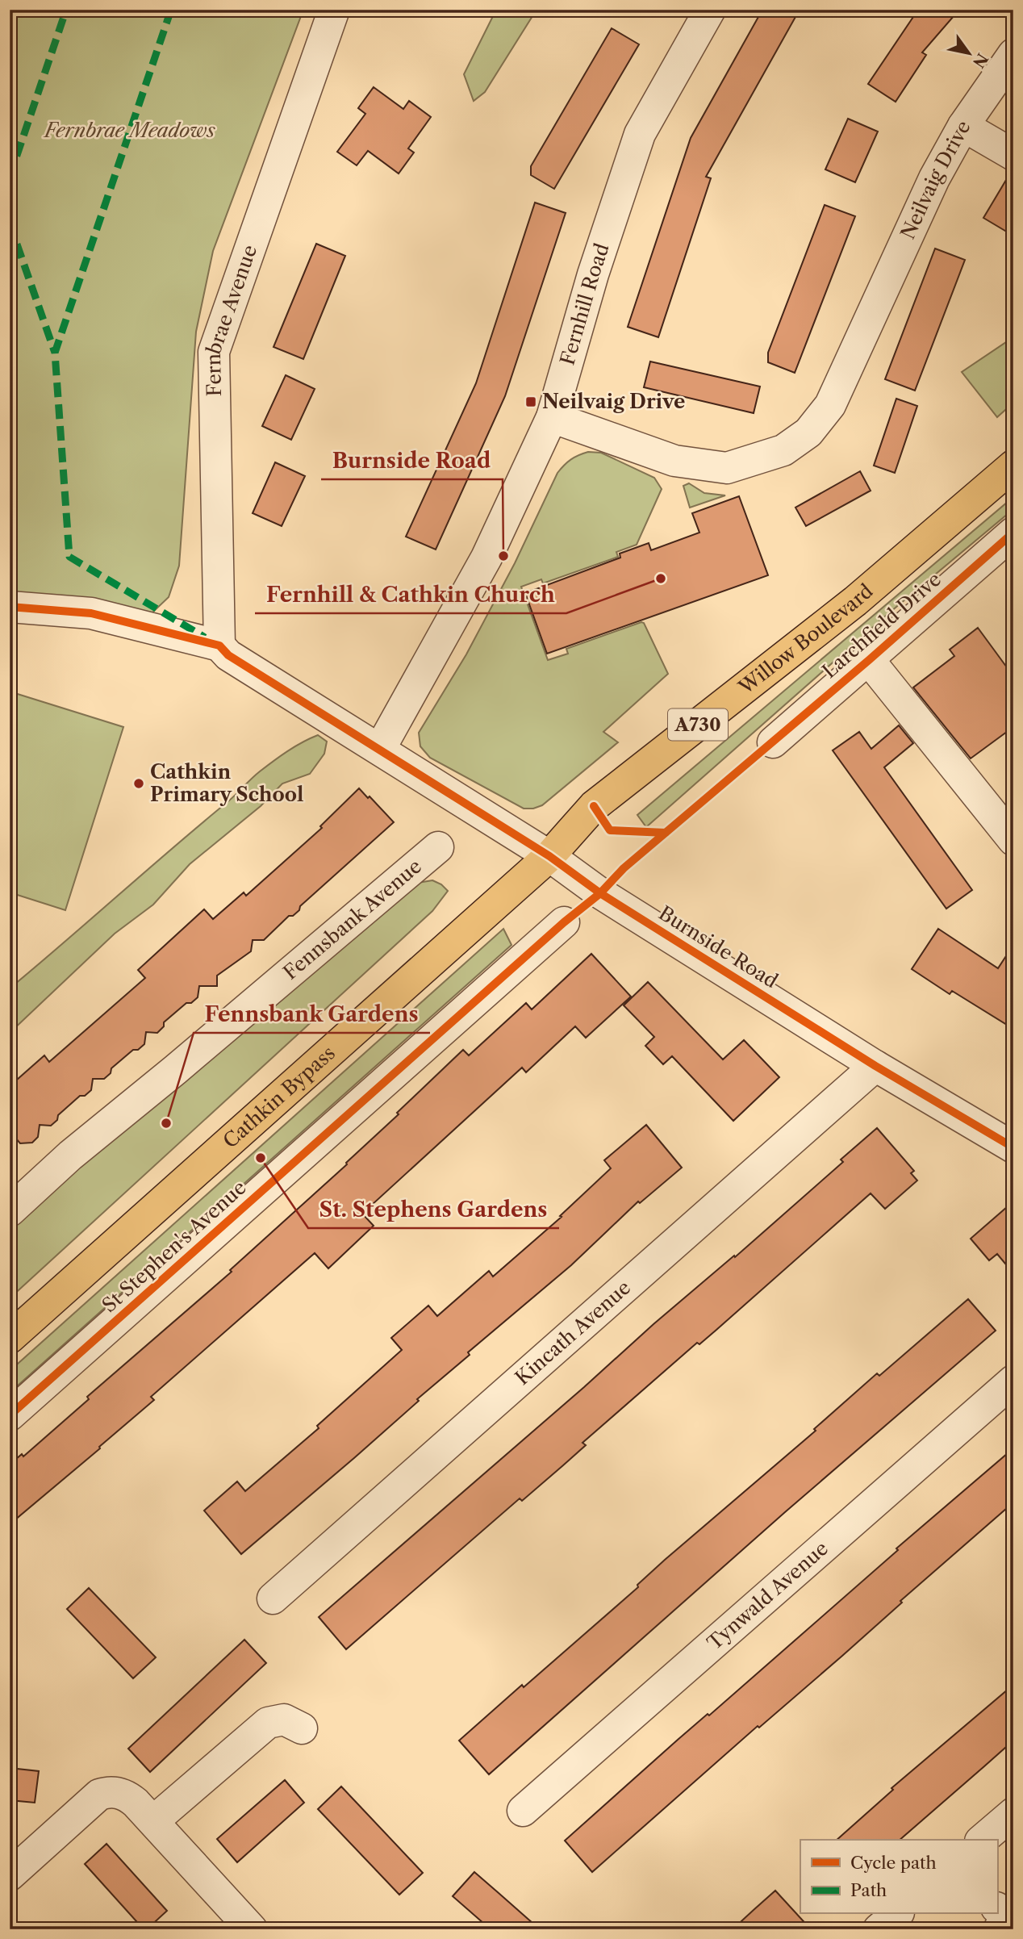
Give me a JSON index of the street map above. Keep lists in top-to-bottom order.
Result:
{
  "streets": {
    "main road": ["Willow Boulevard", "A730", "Cathkin Bypass"],
    "street": [
      "Neilvaig Drive",
      "Fernhill Road",
      "Fernbrae Avenue",
      "Larchfield Drive",
      "Fennsbank Avenue",
      "Burnside Road",
      "St Stephen's Avenue",
      "Kincath Avenue",
      "Tynwald Avenue"
    ]
  },
  "crossings": [
    ["Neilvaig Drive", "Fernhill Road"],
    ["Fernhill Road", "Burnside Road"],
    ["Fernbrae Avenue", "Burnside Road"],
    ["Willow Boulevard", "Burnside Road"],
    ["Willow Boulevard", "Cathkin Bypass"],
    ["Burnside Road", "Cathkin Bypass"],
    ["Burnside Road", "Kincath Avenue"]
  ],
  "parks": ["Fernbrae Meadows"],
  "places": {
    "transit": ["Neilvaig Drive"],
    "other": [
      "Burnside Road",
      "Fernhill & Cathkin Church",
      "Cathkin Primary School",
      "Fennsbank Gardens",
      "St. Stephens Gardens"
    ]
  },
  "legend": ["Cycle path", "Path"],
  "north": "bottom right"
}
